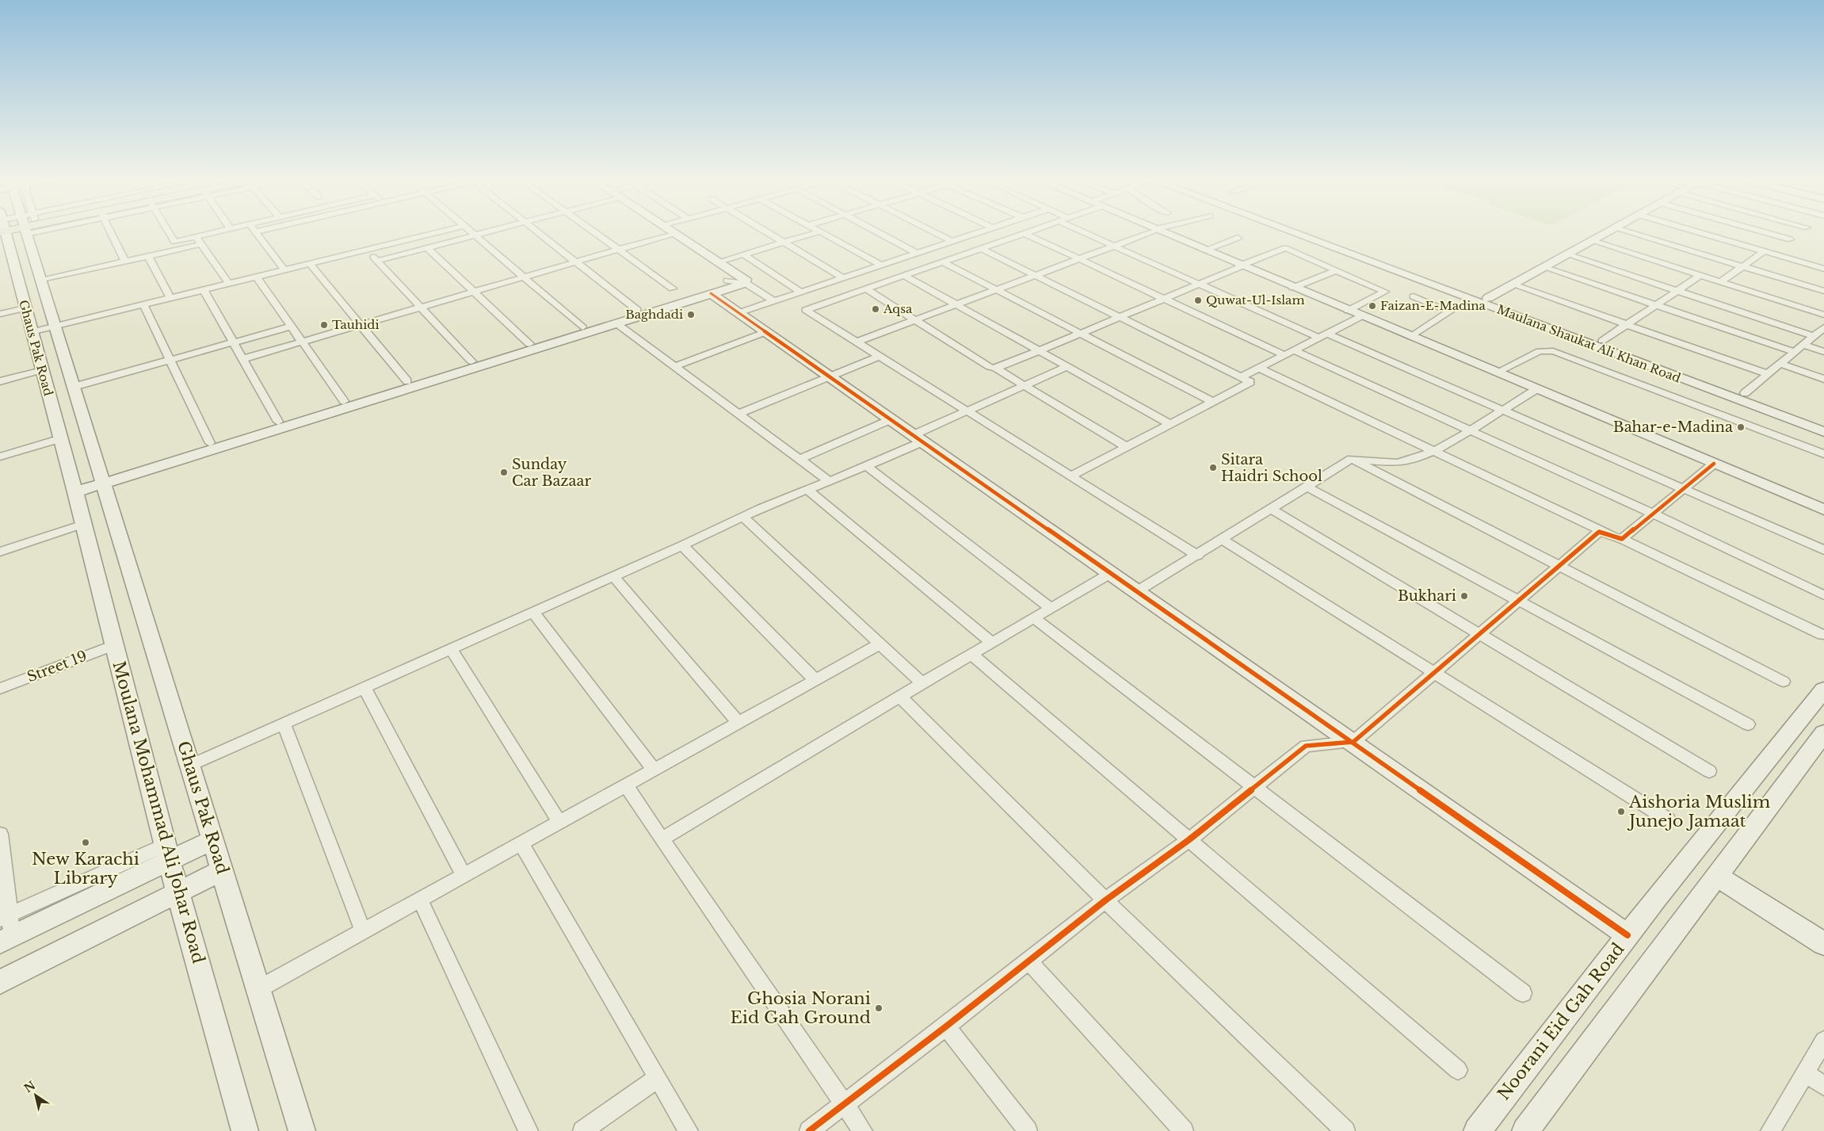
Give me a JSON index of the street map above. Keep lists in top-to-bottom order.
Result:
{
  "streets": {
    "main road": [
      "Maulana Shaukat Ali Khan Road",
      "Ghaus Pak Road",
      "Moulana Mohammad Ali Johar Road",
      "Noorani Eid Gah Road"
    ],
    "street": ["Street 19"]
  },
  "crossings": [
    ["Ghaus Pak Road", "Moulana Mohammad Ali Johar Road"],
    ["Street 19", "Moulana Mohammad Ali Johar Road"]
  ],
  "places": [
    "Quwat-Ul-Islam",
    "Faizan-E-Madina",
    "Aqsa",
    "Baghdadi",
    "Tauhidi",
    "Bahar-e-Madina",
    "Sitara Haidri School",
    "Sunday Car Bazaar",
    "Bukhari",
    "Aishoria Muslim Junejo Jamaat",
    "New Karachi Library",
    "Ghosia Norani Eid Gah Ground"
  ],
  "north": "top left"
}
